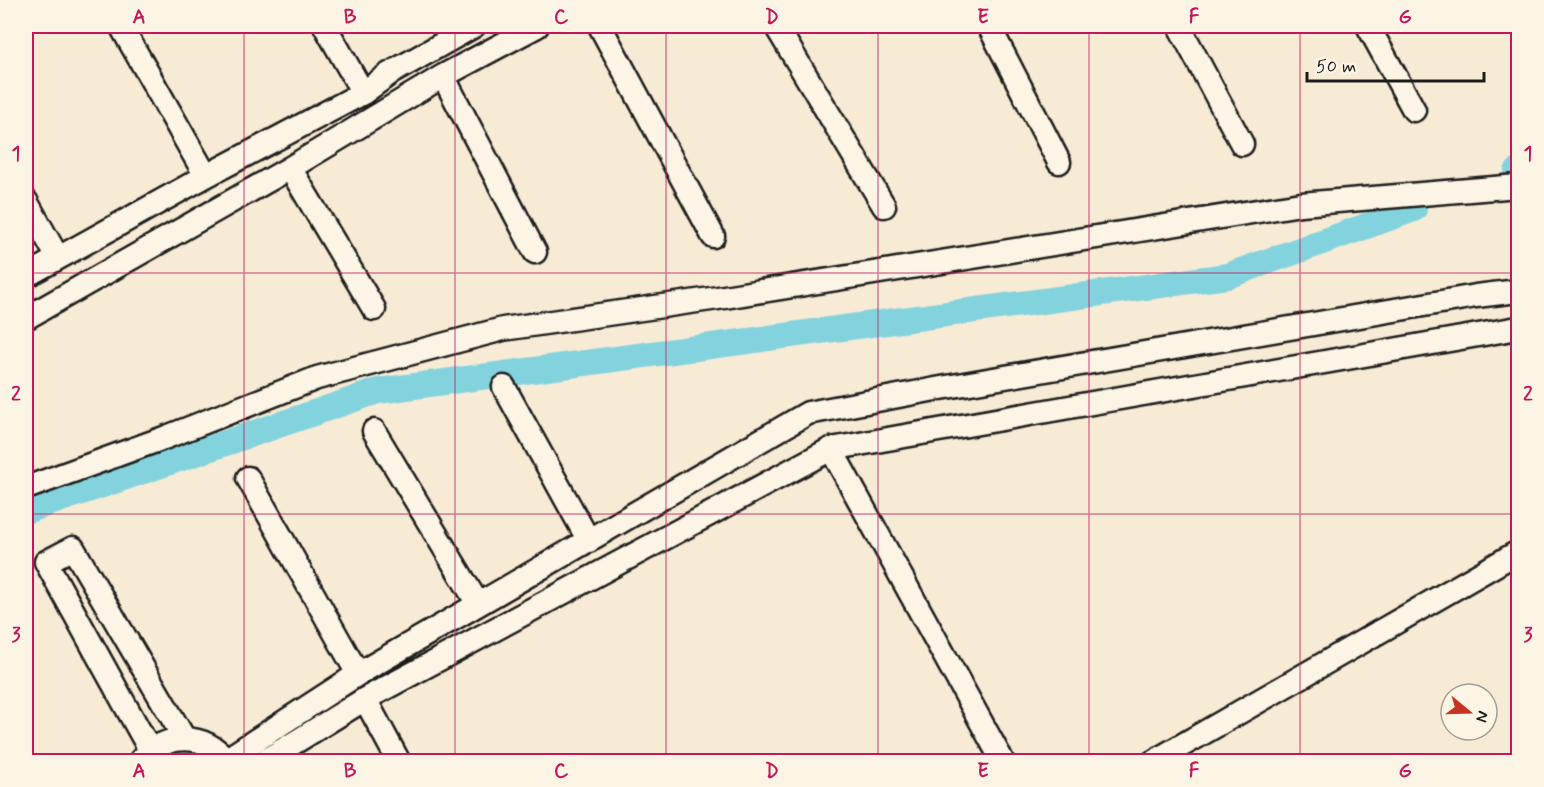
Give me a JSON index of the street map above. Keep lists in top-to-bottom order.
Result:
{
  "scale_bar": "50 m",
  "north": "right",
  "grid": {
    "columns": [
      "A",
      "B",
      "C",
      "D",
      "E",
      "F",
      "G"
    ],
    "rows": ["1", "2", "3"]
  }
}
